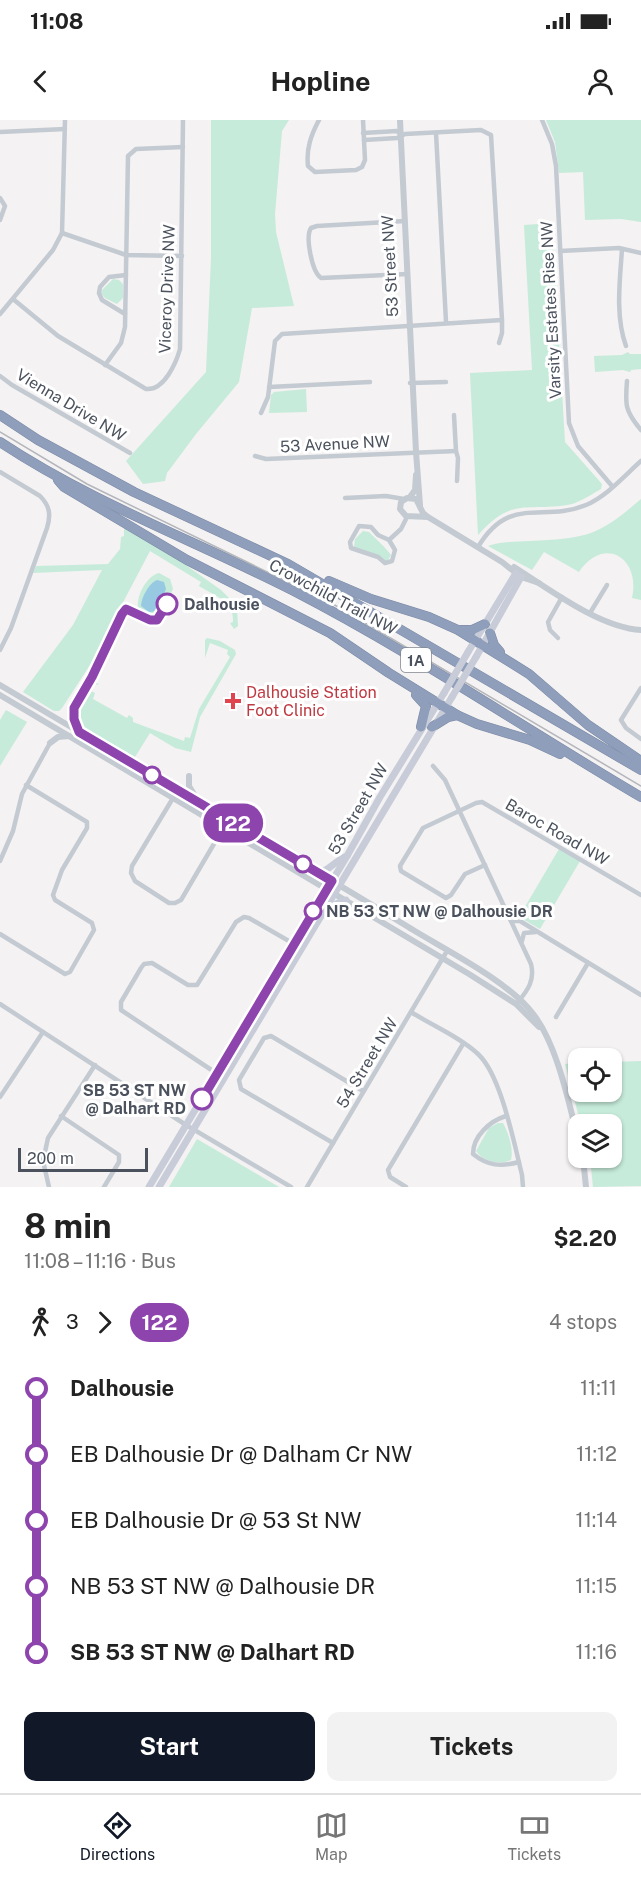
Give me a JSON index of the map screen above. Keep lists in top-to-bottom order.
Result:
{
  "streets": {
    "highway": ["Crowchild Trail NW", "1A"],
    "main road": ["53 Street NW"],
    "street": [
      "Viceroy Drive NW",
      "Varsity Estates Rise NW",
      "Vienna Drive NW",
      "53 Avenue NW",
      "Baroc Road NW",
      "54 Street NW"
    ]
  },
  "crossings": [
    ["53 Street NW", "53 Avenue NW"]
  ],
  "places": {
    "other": ["Dalhousie", "NB 53 ST NW @ Dalhousie DR", "SB 53 ST NW @ Dalhart RD"],
    "health": ["Dalhousie Station Foot Clinic"]
  },
  "lines": ["bus line 122"],
  "scale_bar": "200 m",
  "page": {
    "status": "11:08",
    "header": "Hopline",
    "on_map": "122",
    "scale": "200 m",
    "heading": ["8 min", "11:08 – 11:16 · Bus", "$2.20"],
    "legs": ["3", "122", "4 stops"],
    "list": [
      {
        "name": "Dalhousie",
        "value": "11:11"
      },
      {
        "name": "EB Dalhousie Dr @ Dalham Cr NW",
        "value": "11:12"
      },
      {
        "name": "EB Dalhousie Dr @ 53 St NW",
        "value": "11:14"
      },
      {
        "name": "NB 53 ST NW @ Dalhousie DR",
        "value": "11:15"
      },
      {
        "name": "SB 53 ST NW @ Dalhart RD",
        "value": "11:16"
      }
    ],
    "buttons": ["Start", "Tickets"],
    "tabs": ["Directions", "Map", "Tickets"]
  }
}
